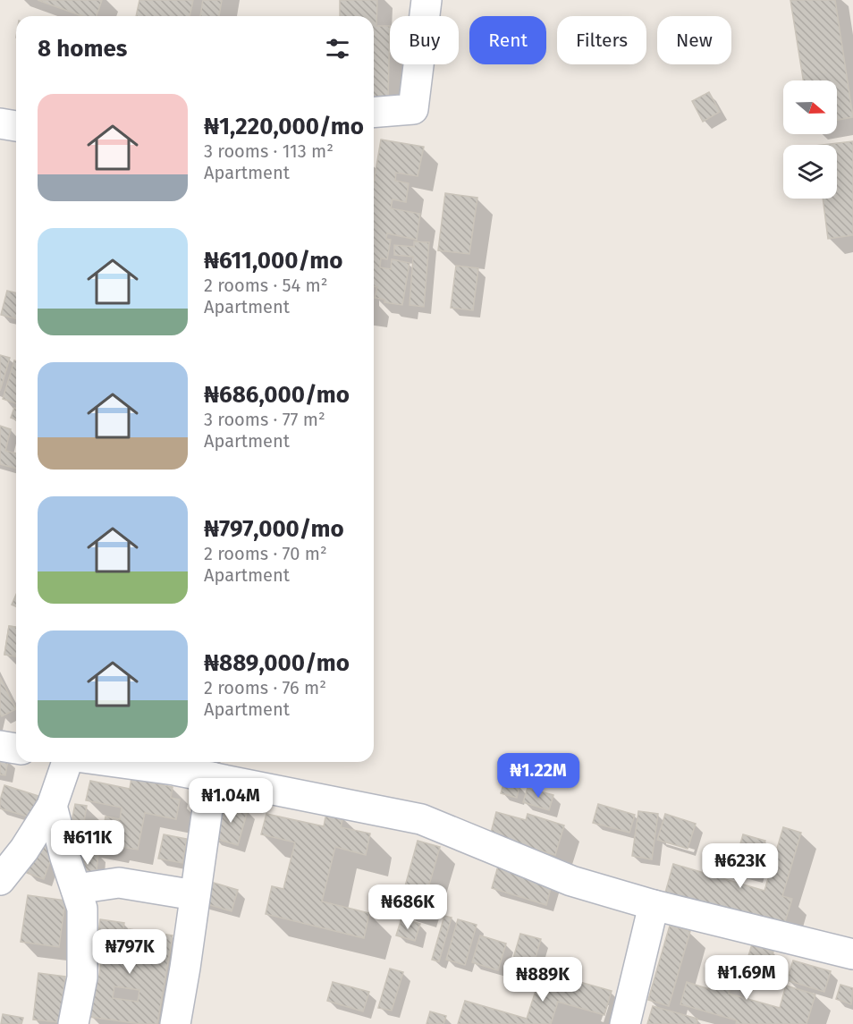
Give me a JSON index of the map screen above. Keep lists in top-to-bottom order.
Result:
{
  "north": "right",
  "page": {
    "chip": [
      "Buy",
      "Rent",
      "Filters",
      "New"
    ],
    "heading": "8 homes",
    "list": [
      {
        "name": "₦1,220,000/mo",
        "note": "3 rooms · 113 m² · Apartment"
      },
      {
        "name": "₦611,000/mo",
        "note": "2 rooms · 54 m² · Apartment"
      },
      {
        "name": "₦686,000/mo",
        "note": "3 rooms · 77 m² · Apartment"
      },
      {
        "name": "₦797,000/mo",
        "note": "2 rooms · 70 m² · Apartment"
      },
      {
        "name": "₦889,000/mo",
        "note": "2 rooms · 76 m² · Apartment"
      }
    ],
    "price": [
      "₦1.22M",
      "₦1.04M",
      "₦611K",
      "₦623K",
      "₦686K",
      "₦797K",
      "₦1.69M",
      "₦889K"
    ]
  }
}
